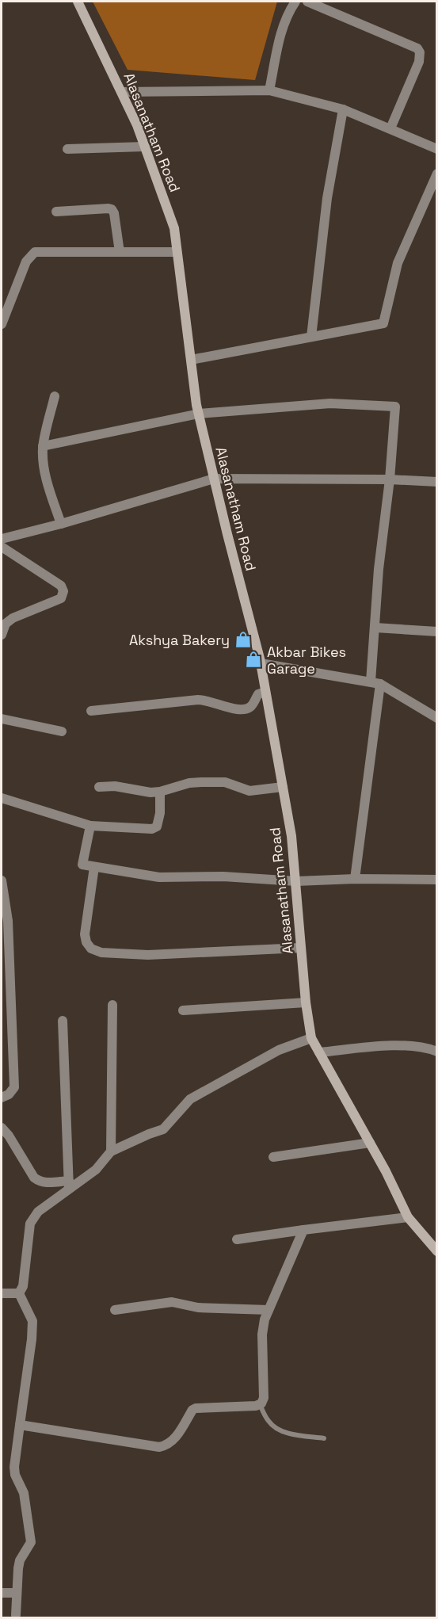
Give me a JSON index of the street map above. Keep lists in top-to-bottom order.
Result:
{
  "streets": {
    "main road": ["Alasanatham Road"]
  },
  "places": {
    "shop": ["Akshya Bakery", "Akbar Bikes Garage"]
  }
}
